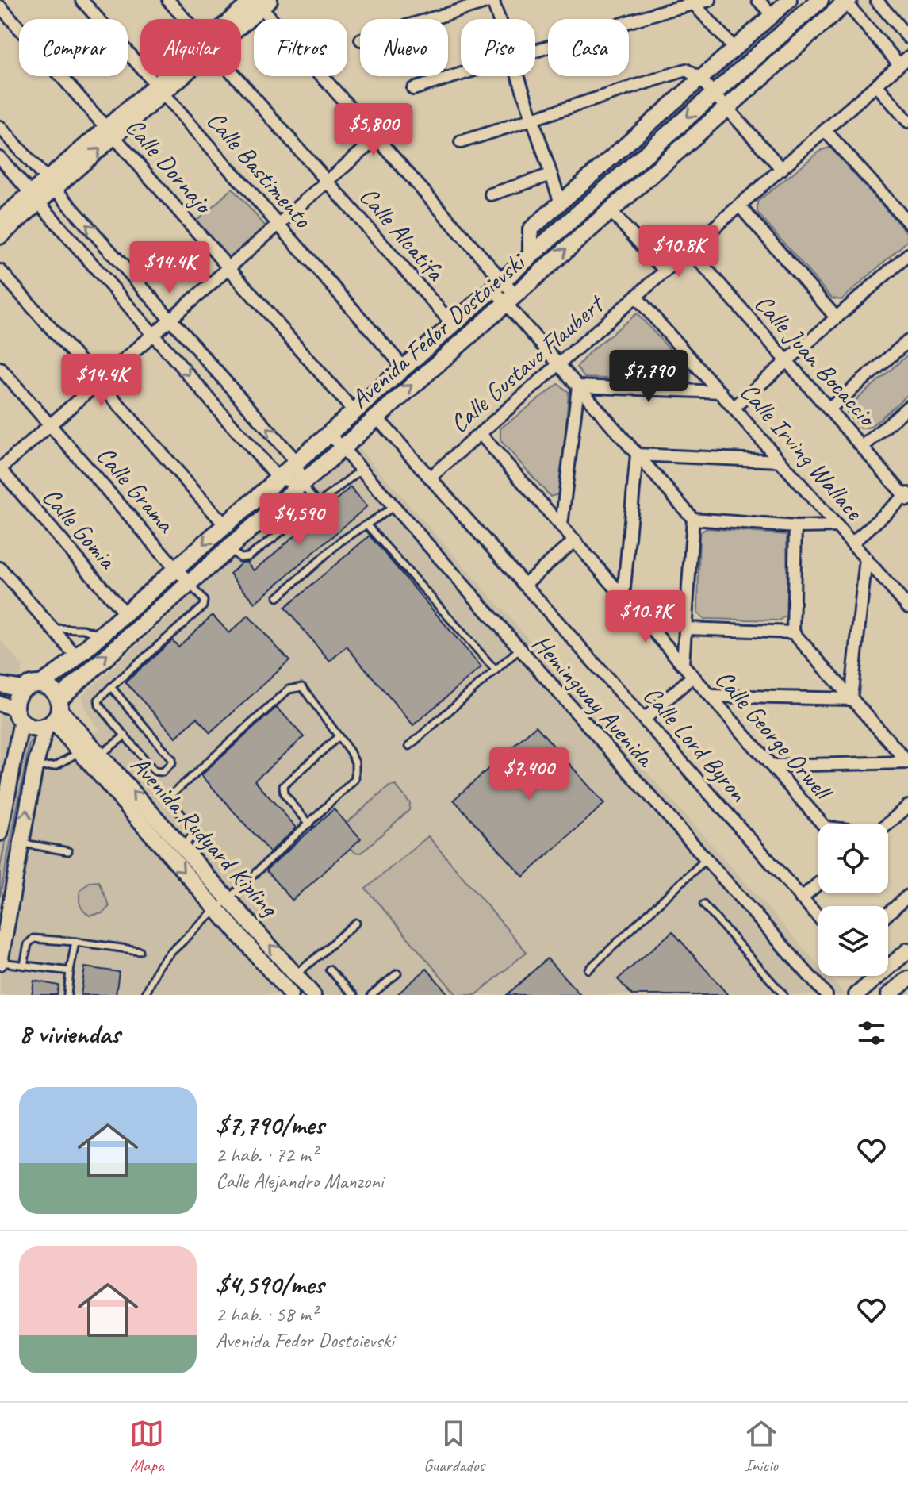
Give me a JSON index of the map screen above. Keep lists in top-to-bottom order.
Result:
{
  "streets": {
    "main road": ["Avenida Fedor Dostoievski"],
    "street": [
      "Calle Dornajo",
      "Calle Bastimento",
      "Calle Alcatifa",
      "Calle Juan Bocaccio",
      "Calle Gustavo Flaubert",
      "Calle Irving Wallace",
      "Calle Grama",
      "Calle Gomia",
      "Hemingway Avenida",
      "Calle George Orwell",
      "Calle Lord Byron",
      "Avenida Rudyard Kipling"
    ]
  },
  "crossings": [
    ["Calle Dornajo", "Avenida Fedor Dostoievski"],
    ["Calle Bastimento", "Avenida Fedor Dostoievski"],
    ["Calle Alcatifa", "Avenida Fedor Dostoievski"],
    ["Avenida Fedor Dostoievski", "Calle Grama"],
    ["Avenida Fedor Dostoievski", "Calle Gomia"],
    ["Avenida Fedor Dostoievski", "Hemingway Avenida"],
    ["Avenida Fedor Dostoievski", "Calle Lord Byron"],
    ["Avenida Fedor Dostoievski", "Avenida Rudyard Kipling"],
    ["Calle Juan Bocaccio", "Calle Gustavo Flaubert"],
    ["Calle Gustavo Flaubert", "Calle Irving Wallace"],
    ["Calle Gustavo Flaubert", "Calle George Orwell"],
    ["Calle Gustavo Flaubert", "Calle Lord Byron"]
  ],
  "page": {
    "chip": [
      "Comprar",
      "Alquilar",
      "Filtros",
      "Nuevo",
      "Piso",
      "Casa"
    ],
    "price": [
      "$5,800",
      "$10.8K",
      "$14.4K",
      "$7,790",
      "$14.4K",
      "$4,590",
      "$10.7K",
      "$7,400"
    ],
    "heading": "8 viviendas",
    "list": [
      {
        "name": "$7,790/mes",
        "note": "2 hab. · 72 m² · Calle Alejandro Manzoni"
      },
      {
        "name": "$4,590/mes",
        "note": "2 hab. · 58 m² · Avenida Fedor Dostoievski"
      }
    ],
    "tabs": ["Mapa", "Guardados", "Inicio"]
  }
}
